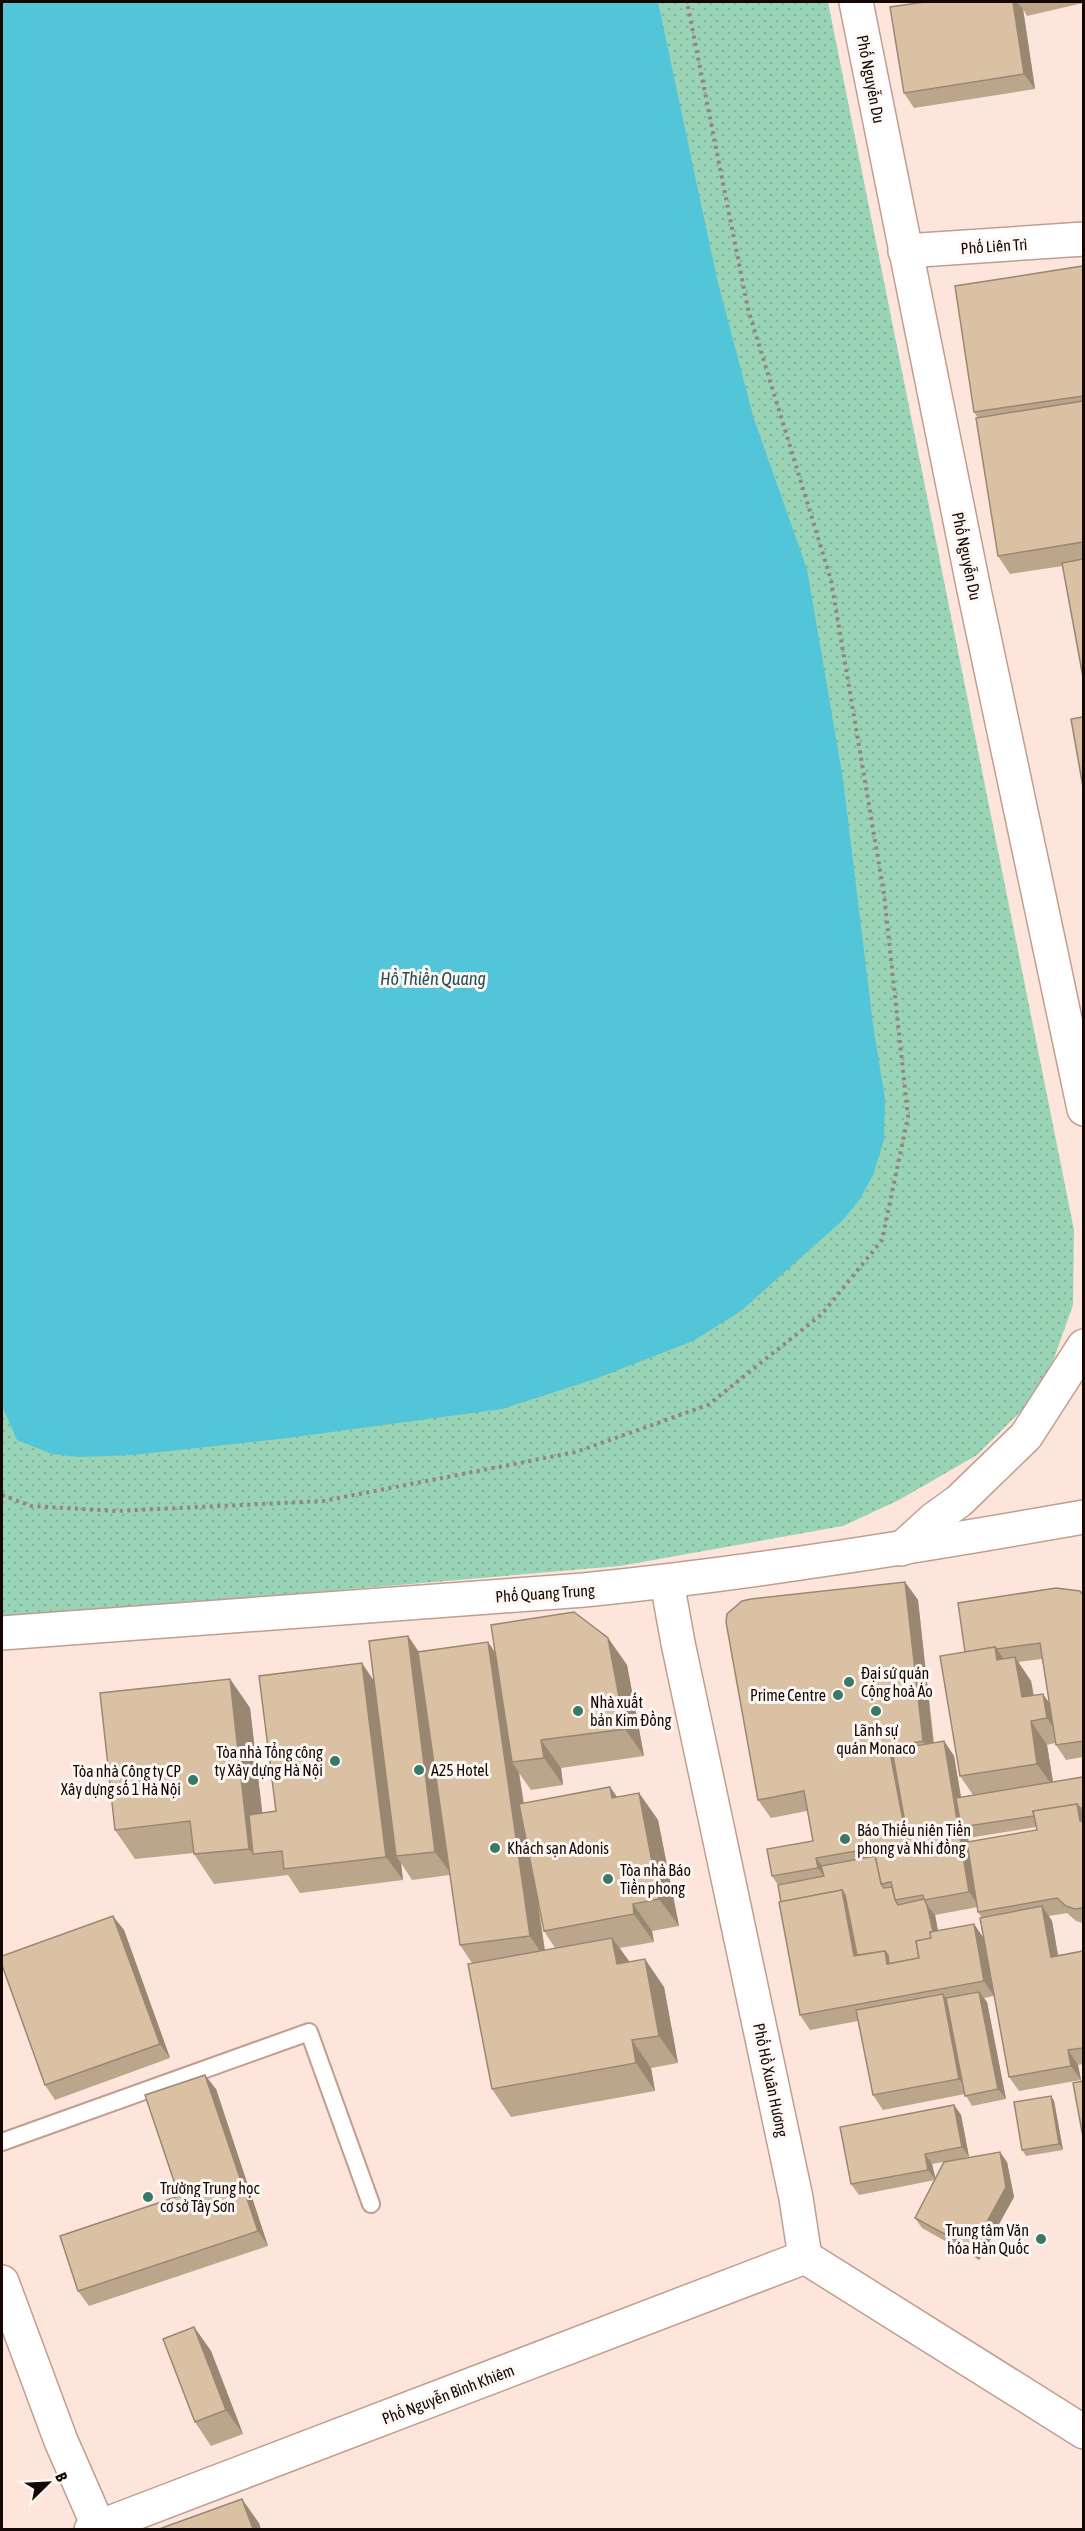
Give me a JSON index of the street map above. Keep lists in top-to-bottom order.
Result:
{
  "streets": {
    "street": [
      "Phố Nguyễn Du",
      "Phố Liên Trì",
      "Phố Quang Trung",
      "Phố Hồ Xuân Hương",
      "Phố Nguyễn Bỉnh Khiêm"
    ]
  },
  "crossings": [
    ["Phố Nguyễn Du", "Phố Liên Trì"],
    ["Phố Quang Trung", "Phố Hồ Xuân Hương"],
    ["Phố Hồ Xuân Hương", "Phố Nguyễn Bỉnh Khiêm"]
  ],
  "water": ["Hồ Thiền Quang"],
  "places": [
    "Đại sứ quán Cộng hoà Áo",
    "Prime Centre",
    "Nhà xuất bản Kim Đồng",
    "Lãnh sự quán Monaco",
    "Tòa nhà Tổng công ty Xây dựng Hà Nội",
    "A25 Hotel",
    "Tòa nhà Công ty CP Xây dựng số 1 Hà Nội",
    "Báo Thiếu niên Tiền phong và Nhi đồng",
    "Khách sạn Adonis",
    "Tòa nhà Báo Tiền phong",
    "Trường Trung học cơ sở Tây Sơn",
    "Trung tâm Văn hóa Hàn Quốc"
  ],
  "north": "top right"
}
